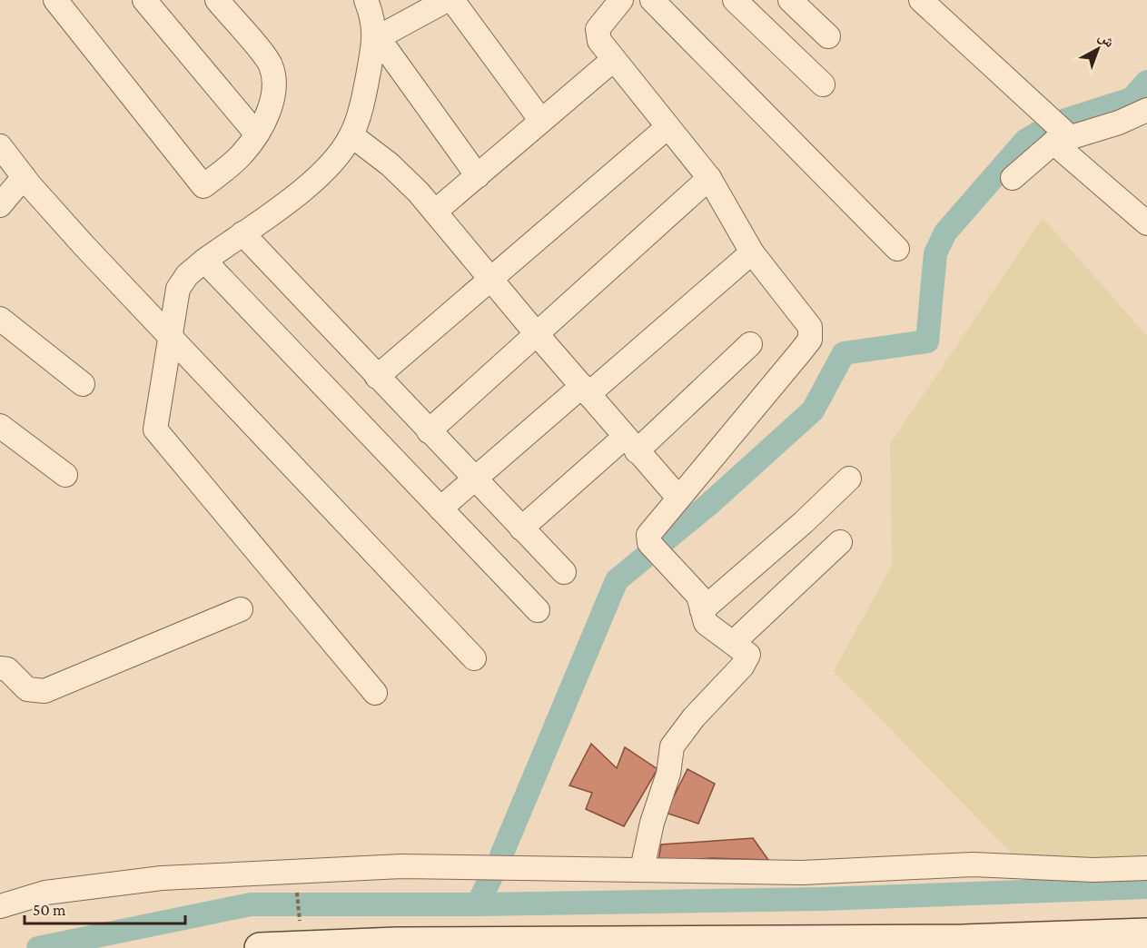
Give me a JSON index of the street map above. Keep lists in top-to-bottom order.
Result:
{
  "scale_bar": "50 m",
  "north": "top right"
}
